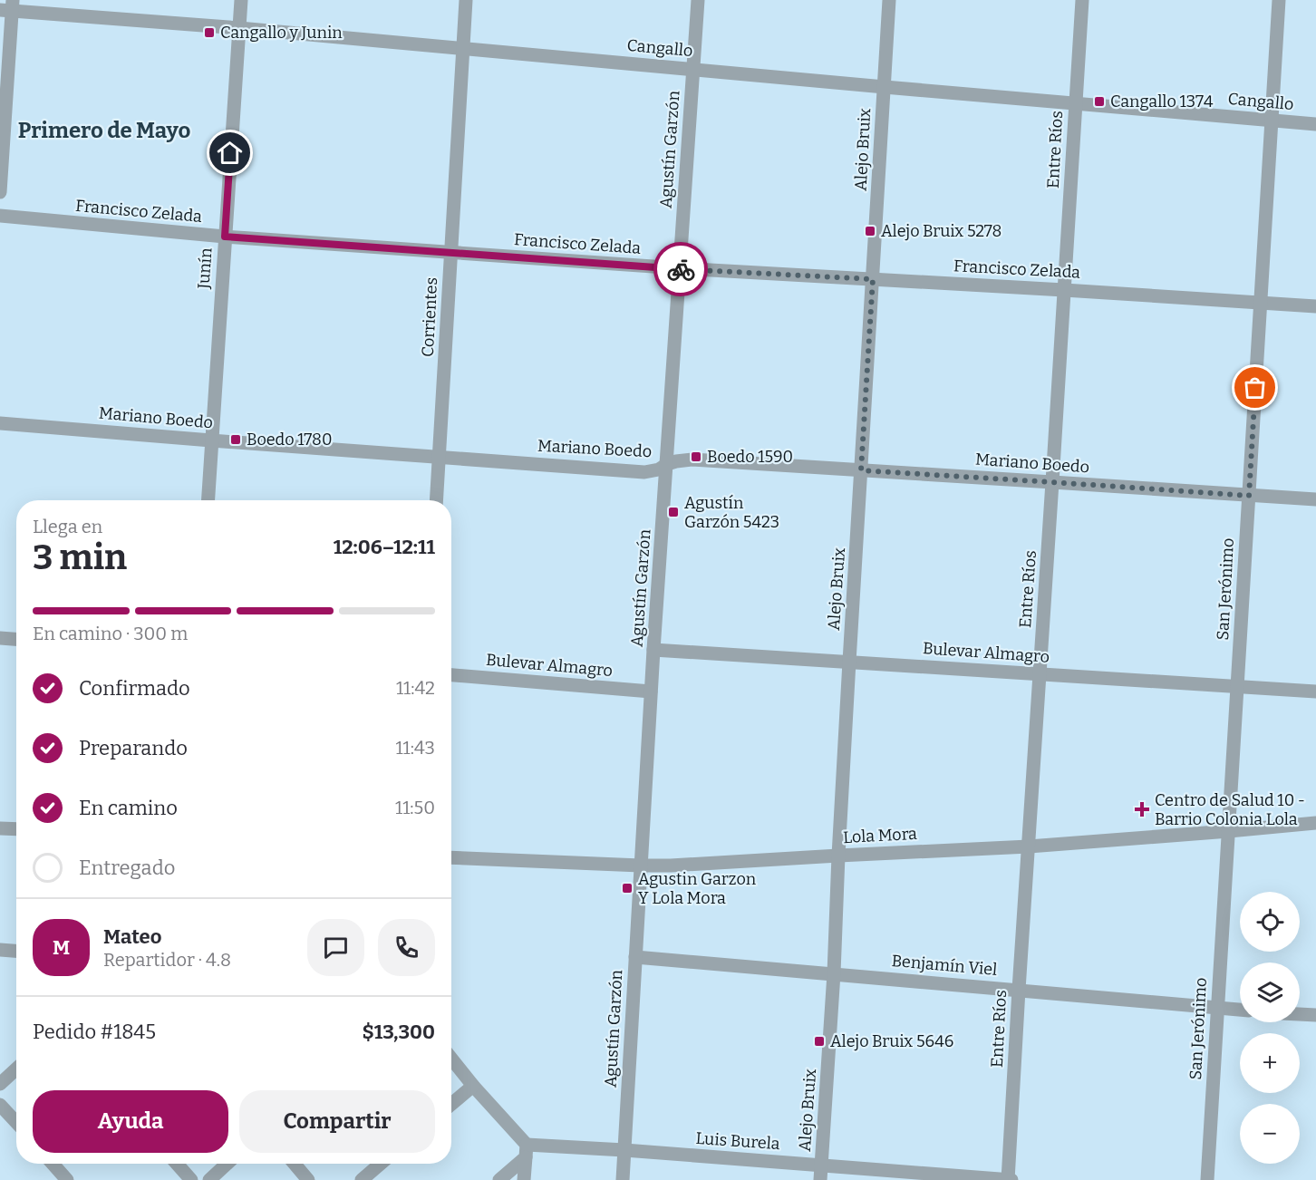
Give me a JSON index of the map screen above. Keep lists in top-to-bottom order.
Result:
{
  "streets": {
    "street": [
      "Cangallo",
      "Agustín Garzón",
      "Alejo Bruix",
      "Entre Ríos",
      "Francisco Zelada",
      "Junín",
      "Corrientes",
      "Mariano Boedo",
      "San Jerónimo",
      "Bulevar Almagro",
      "Lola Mora",
      "Benjamín Viel",
      "Luis Burela"
    ]
  },
  "crossings": [
    ["Cangallo", "Agustín Garzón"],
    ["Cangallo", "Alejo Bruix"],
    ["Cangallo", "Entre Ríos"],
    ["Cangallo", "Junín"],
    ["Cangallo", "Corrientes"],
    ["Cangallo", "San Jerónimo"],
    ["Agustín Garzón", "Francisco Zelada"],
    ["Agustín Garzón", "Mariano Boedo"],
    ["Agustín Garzón", "Bulevar Almagro"],
    ["Agustín Garzón", "Lola Mora"],
    ["Agustín Garzón", "Benjamín Viel"],
    ["Agustín Garzón", "Luis Burela"],
    ["Alejo Bruix", "Francisco Zelada"],
    ["Alejo Bruix", "Mariano Boedo"],
    ["Alejo Bruix", "Bulevar Almagro"],
    ["Alejo Bruix", "Lola Mora"],
    ["Alejo Bruix", "Benjamín Viel"],
    ["Alejo Bruix", "Luis Burela"],
    ["Entre Ríos", "Francisco Zelada"],
    ["Entre Ríos", "Mariano Boedo"],
    ["Entre Ríos", "Bulevar Almagro"],
    ["Entre Ríos", "Lola Mora"],
    ["Entre Ríos", "Benjamín Viel"],
    ["Entre Ríos", "Luis Burela"],
    ["Francisco Zelada", "Junín"],
    ["Francisco Zelada", "Corrientes"],
    ["Francisco Zelada", "San Jerónimo"],
    ["Junín", "Mariano Boedo"],
    ["Corrientes", "Mariano Boedo"],
    ["Mariano Boedo", "San Jerónimo"],
    ["San Jerónimo", "Bulevar Almagro"],
    ["San Jerónimo", "Lola Mora"],
    ["San Jerónimo", "Benjamín Viel"]
  ],
  "districts": ["Primero de Mayo"],
  "places": {
    "transit": [
      "Cangallo y Junin",
      "Cangallo 1374",
      "Alejo Bruix 5278",
      "Boedo 1780",
      "Boedo 1590",
      "Agustín Garzón 5423",
      "Agustin Garzon Y Lola Mora",
      "Alejo Bruix 5646"
    ],
    "health": ["Centro de Salud 10 - Barrio Colonia Lola"]
  },
  "page": {
    "heading": ["3 min", "Llega en", "12:06–12:11"],
    "panel": [
      "Mateo",
      "Repartidor · 4.8",
      "Pedido #1845",
      "$13,300"
    ],
    "bar": "En camino · 300 m",
    "list": [
      ["Confirmado", "11:42"],
      ["Preparando", "11:43"],
      ["En camino", "11:50"],
      "Entregado"
    ],
    "map_buttons": ["+", "−"],
    "round": "M",
    "buttons": ["Ayuda", "Compartir"]
  }
}
